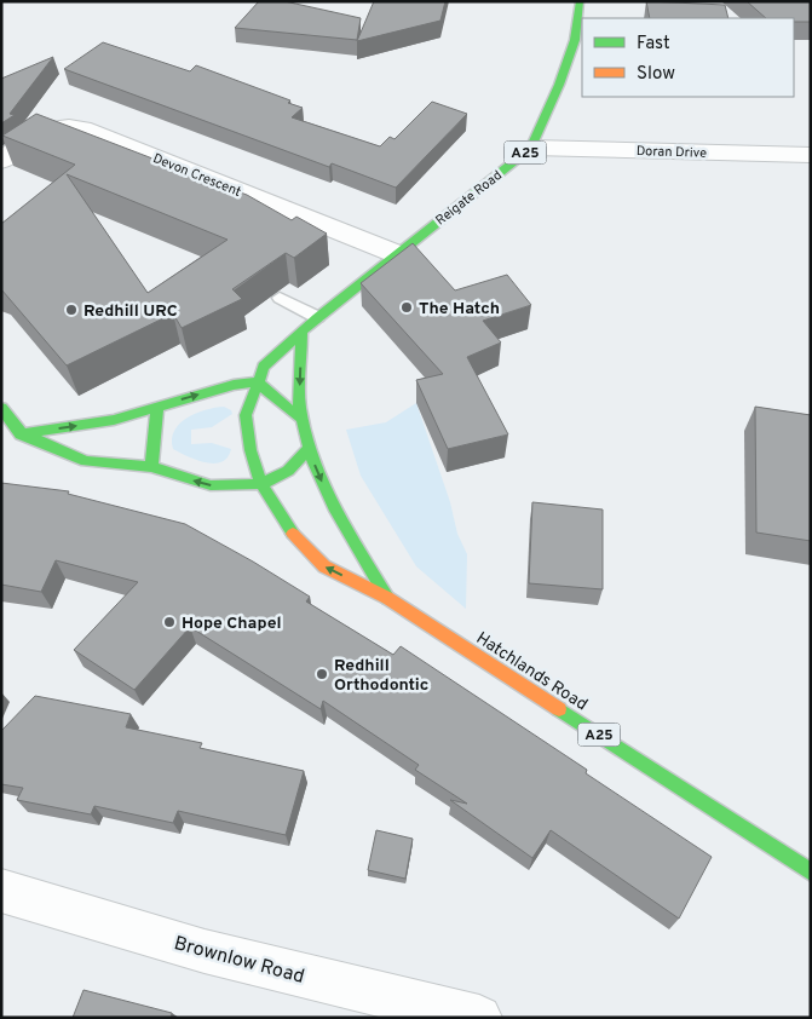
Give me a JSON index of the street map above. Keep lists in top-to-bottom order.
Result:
{
  "streets": {
    "main road": ["A25", "Reigate Road", "Hatchlands Road"],
    "street": ["Doran Drive", "Devon Crescent", "Brownlow Road"]
  },
  "crossings": [
    ["Doran Drive", "Reigate Road"],
    ["Devon Crescent", "Reigate Road"],
    ["Devon Crescent", "Hatchlands Road"],
    ["Reigate Road", "Hatchlands Road"]
  ],
  "places": [
    "The Hatch",
    "Redhill URC",
    "Hope Chapel",
    "Redhill Orthodontic"
  ],
  "legend": ["Fast", "Slow"]
}
